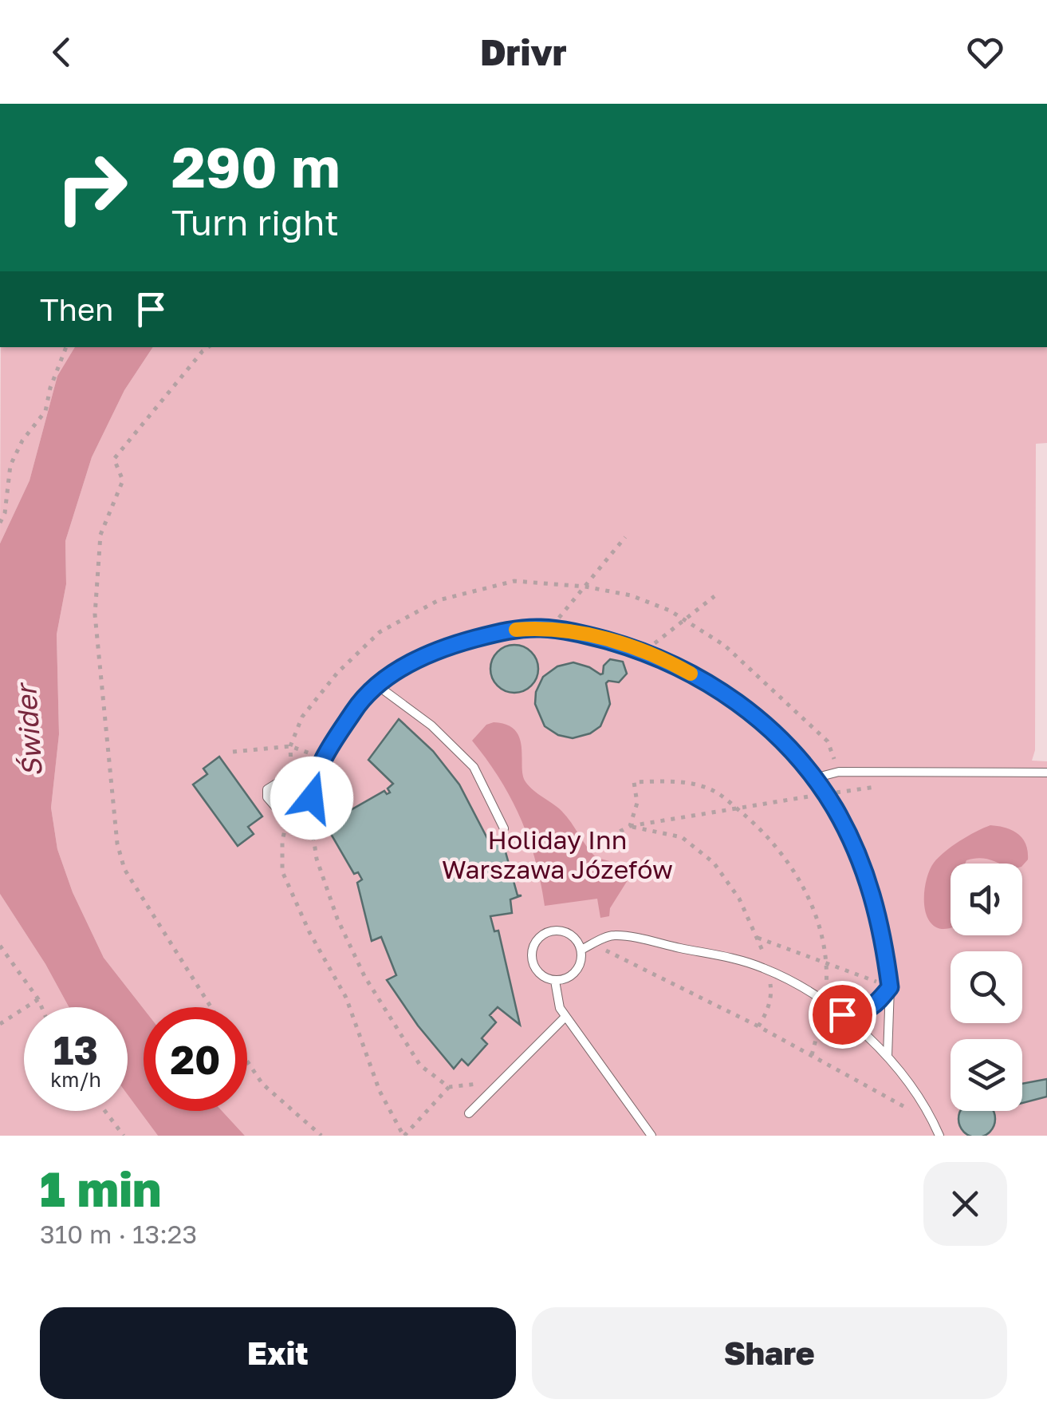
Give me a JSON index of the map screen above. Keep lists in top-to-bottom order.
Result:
{
  "water": ["Świder"],
  "parks": ["Holiday Inn Warszawa Józefów"],
  "page": {
    "header": "Drivr",
    "turn": ["290 m", "Turn right"],
    "then": "Then",
    "speed": "13 km/h",
    "limit": "20",
    "heading": ["1 min", "310 m · 13:23"],
    "buttons": ["Exit", "Share"]
  }
}
